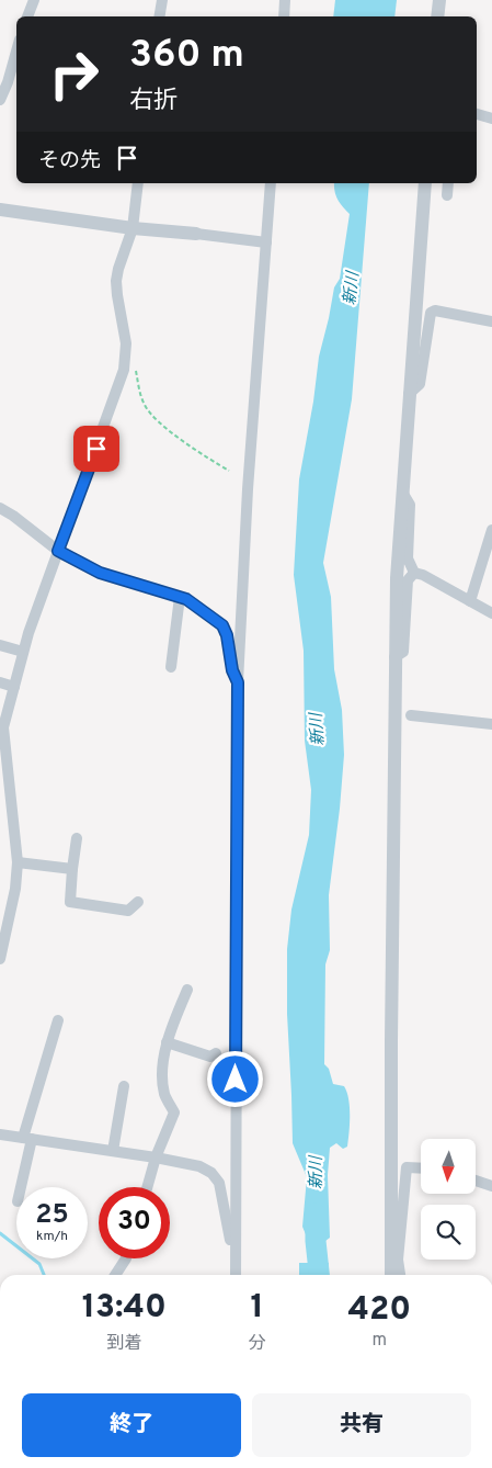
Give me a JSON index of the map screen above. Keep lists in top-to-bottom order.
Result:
{
  "water": ["新川"],
  "north": "bottom",
  "page": {
    "turn": ["360 m", "右折"],
    "then": "その先",
    "speed": "25 km/h",
    "limit": "30",
    "eta": [
      "13:40",
      "到着",
      "1",
      "分",
      "420",
      "m"
    ],
    "buttons": ["終了", "共有"]
  }
}
